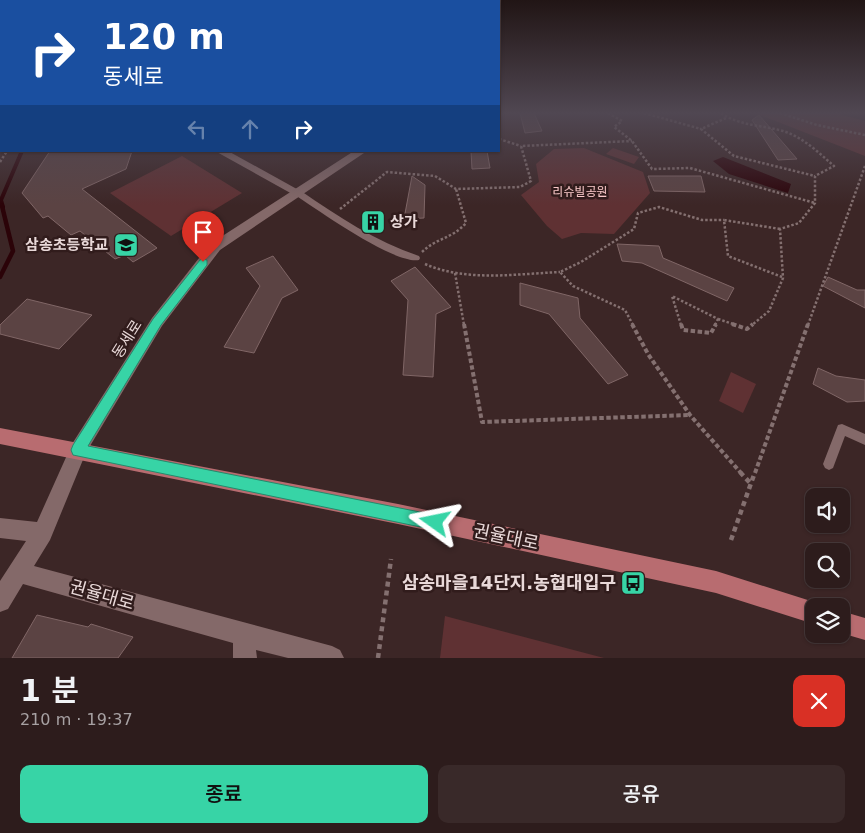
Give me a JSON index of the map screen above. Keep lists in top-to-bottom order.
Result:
{
  "streets": {
    "main road": ["권율대로"],
    "street": ["동세로"]
  },
  "crossings": [
    ["동세로", "권율대로"]
  ],
  "parks": ["리슈빌공원"],
  "places": {
    "building": ["상가"],
    "school or university": ["삼송초등학교"],
    "bus stop": ["삼송마을14단지.농협대입구"]
  },
  "page": {
    "turn": ["120 m", "동세로"],
    "heading": ["1 분", "210 m · 19:37"],
    "buttons": ["종료", "공유"]
  }
}
